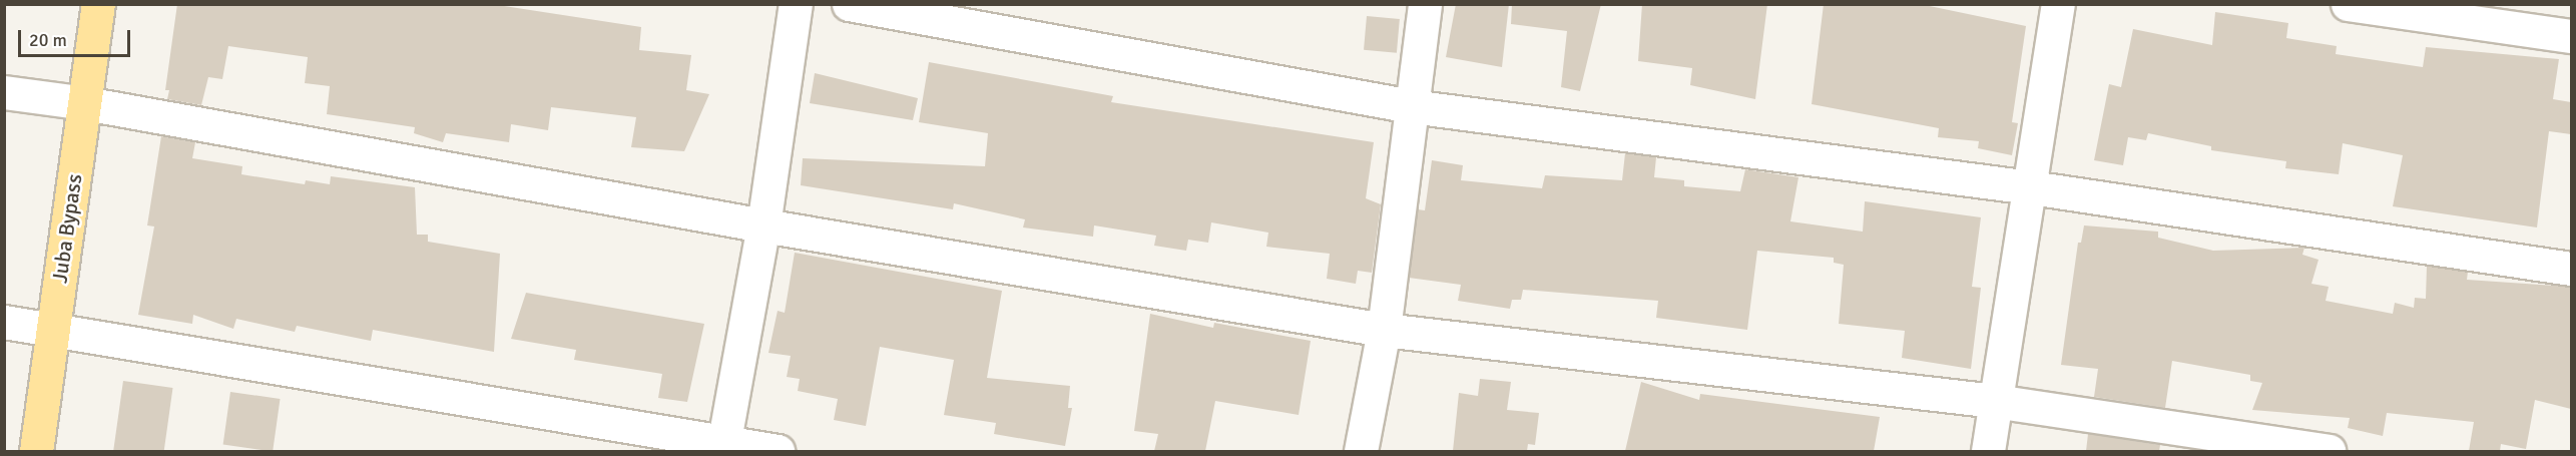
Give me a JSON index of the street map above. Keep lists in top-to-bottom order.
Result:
{
  "streets": {
    "main road": ["Juba Bypass"]
  },
  "scale_bar": "20 m"
}
